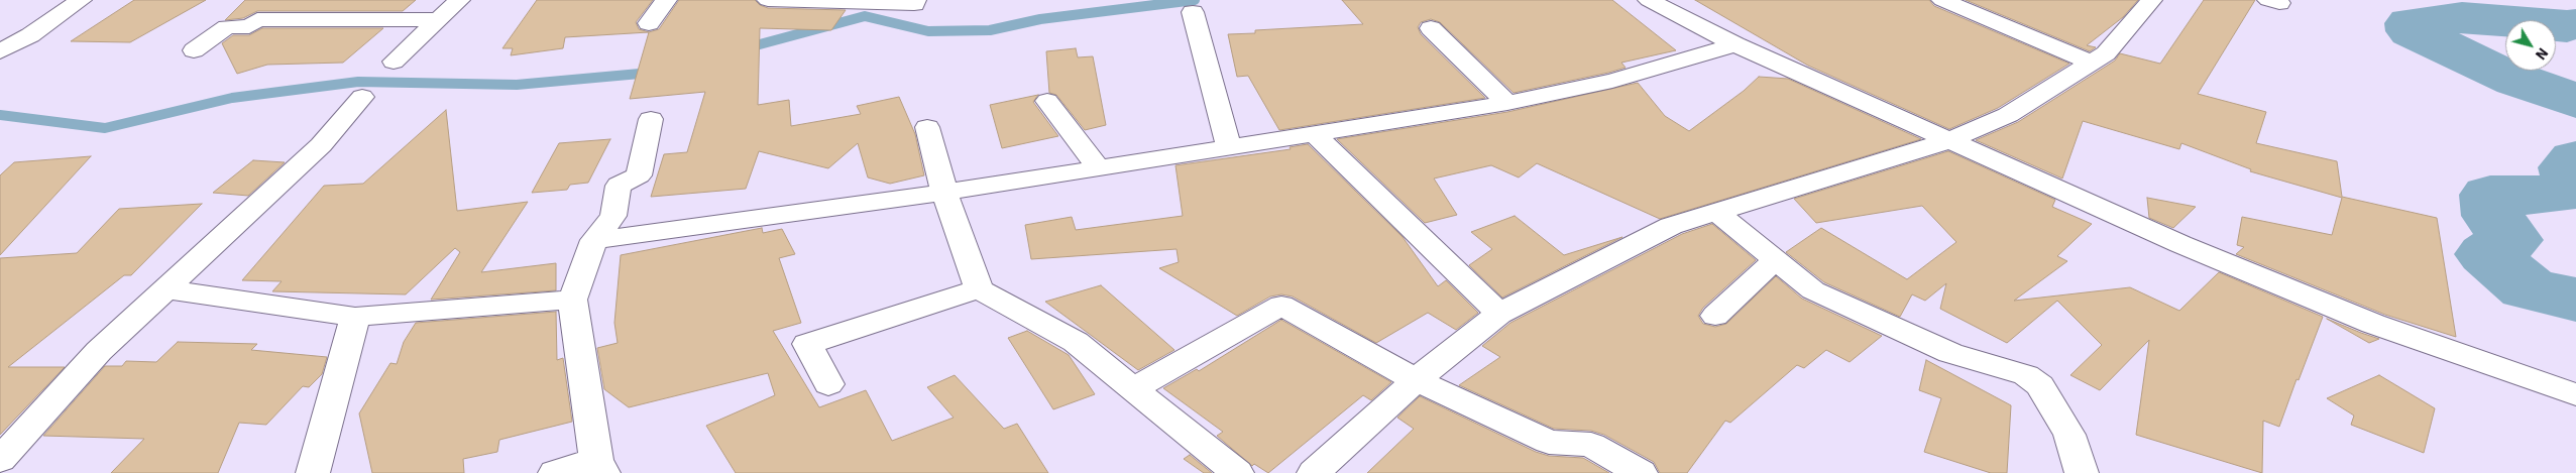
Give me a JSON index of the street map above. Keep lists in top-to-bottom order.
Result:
{
  "north": "bottom right"
}
